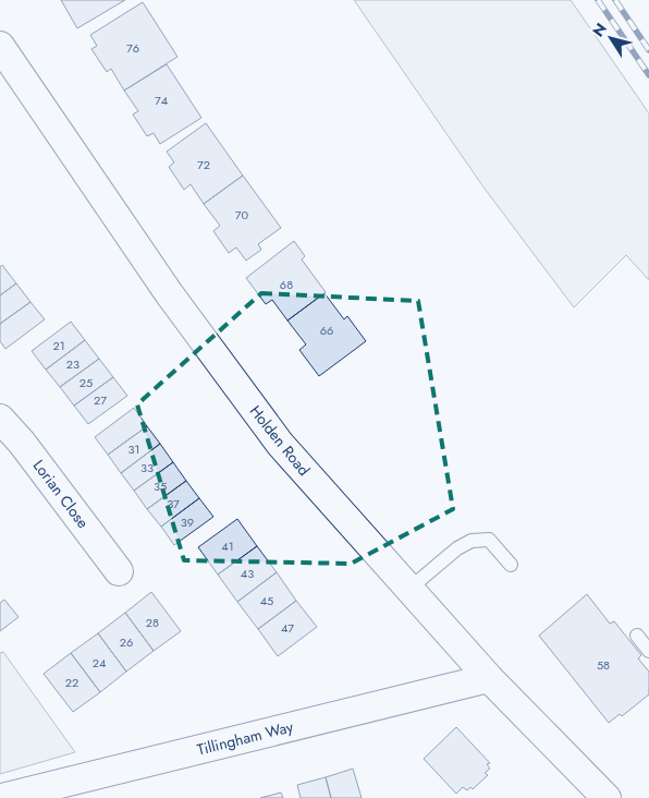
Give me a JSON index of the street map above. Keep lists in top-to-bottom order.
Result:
{
  "streets": {
    "street": ["Holden Road", "Lorian Close", "Tillingham Way"]
  },
  "crossings": [
    ["Holden Road", "Tillingham Way"]
  ],
  "house_numbers": [
    "76",
    "74",
    "72",
    "70",
    "68",
    "66",
    "21",
    "23",
    "25",
    "27",
    "31",
    "33",
    "35",
    "37",
    "39",
    "41",
    "43",
    "45",
    "28",
    "47",
    "26",
    "24",
    "58",
    "22"
  ],
  "north": "top left"
}
